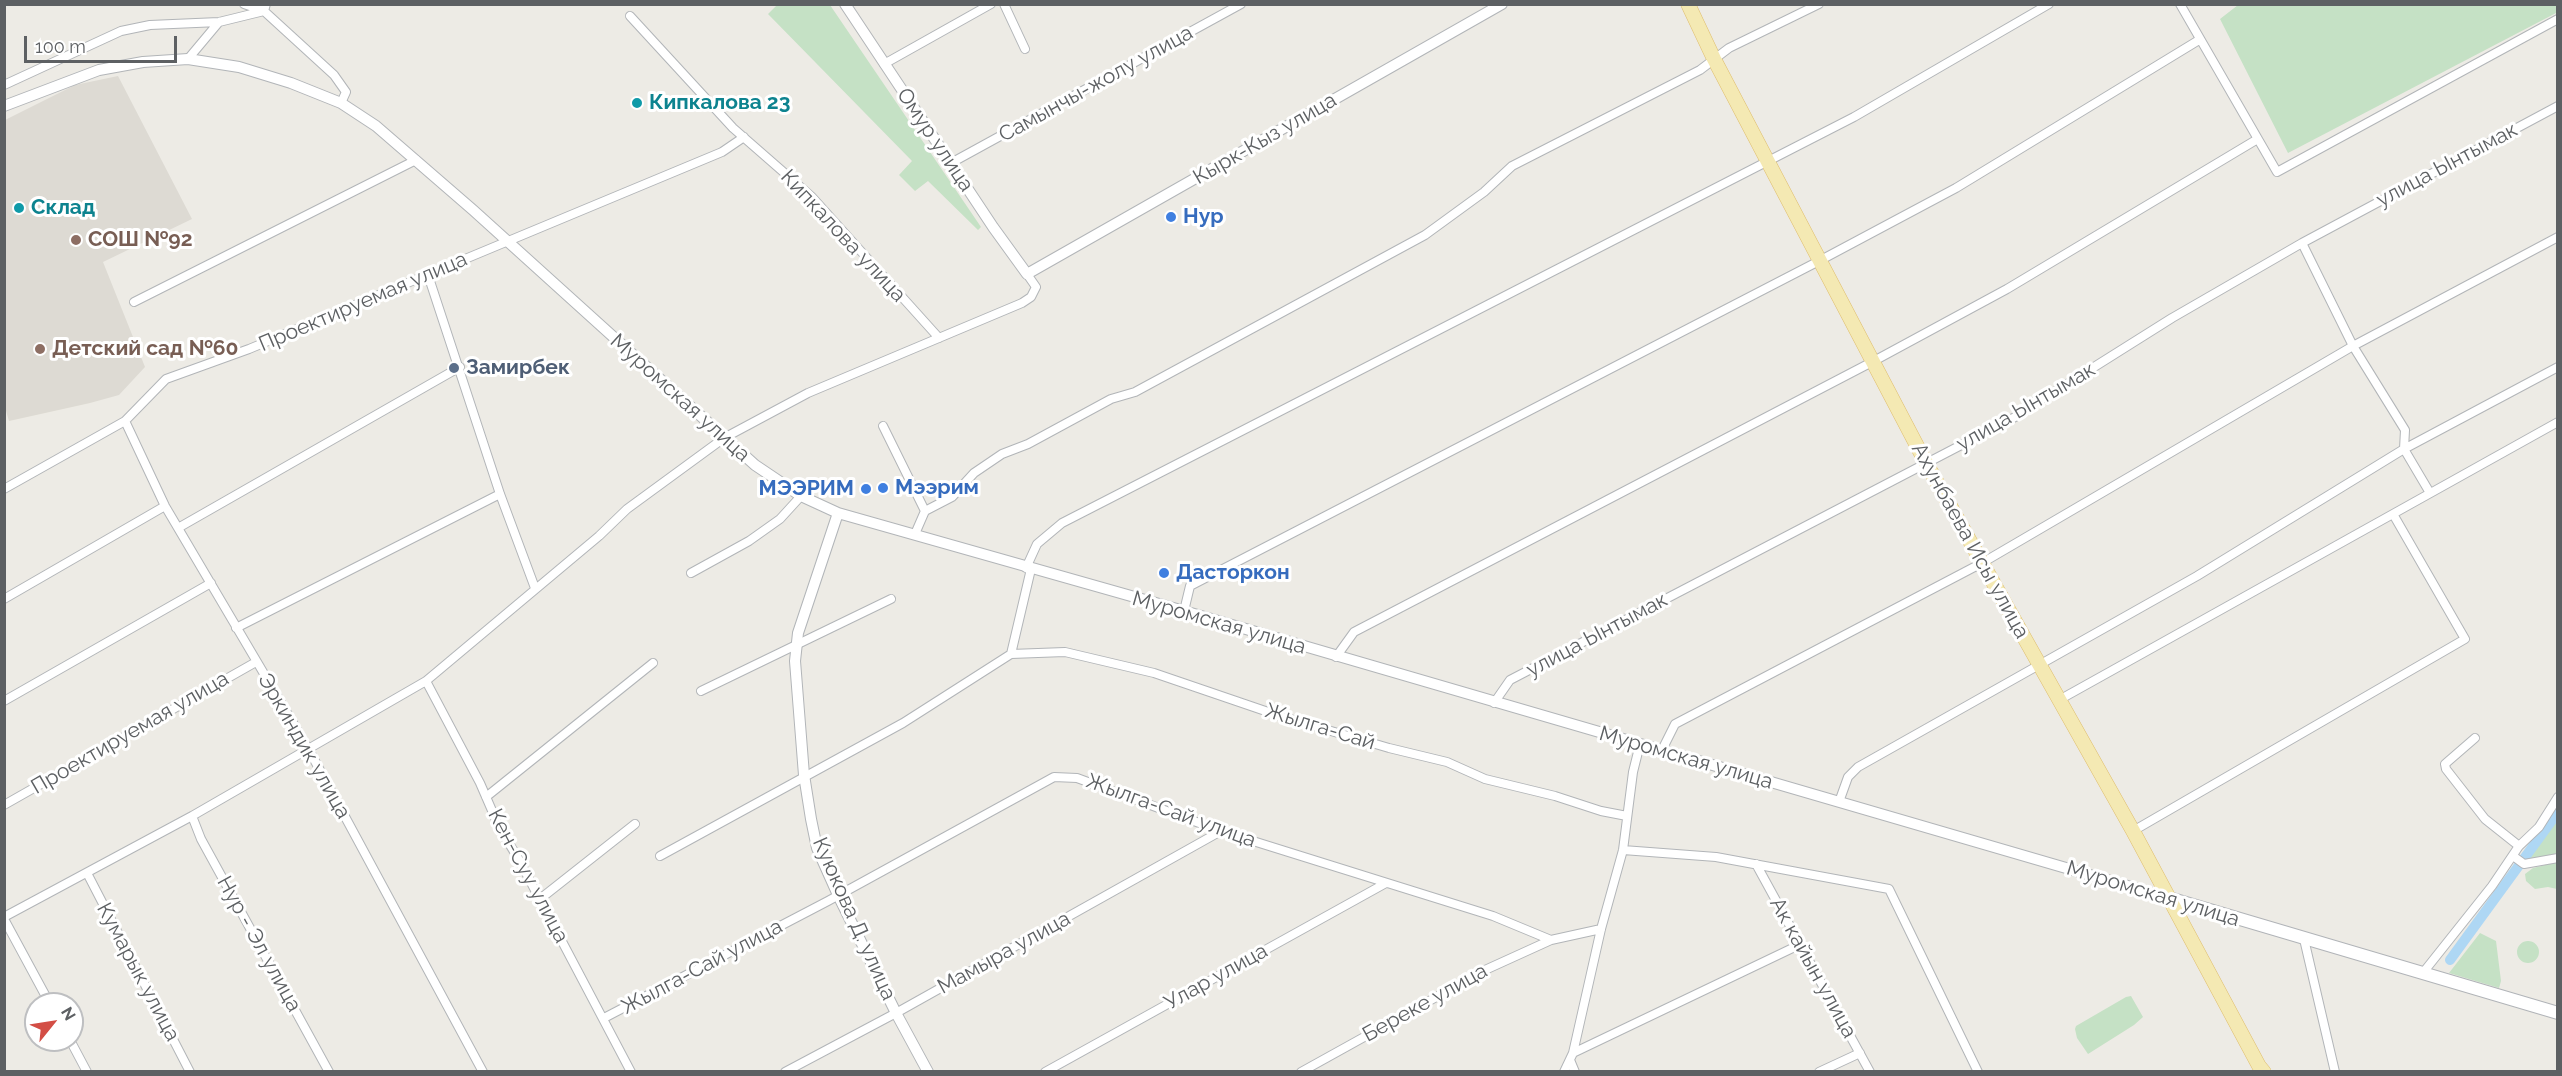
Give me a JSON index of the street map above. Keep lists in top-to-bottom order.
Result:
{
  "streets": {
    "main road": ["Муромская улица", "Ахунбаева Исы улица"],
    "street": [
      "Самынчы-жолу улица",
      "Кырк-Кыз улица",
      "Омур улица",
      "улица Ынтымак",
      "Кипкалова улица",
      "Проектируемая улица",
      "Жылга-Сай",
      "Эркиндик улица",
      "Жылга-Сай улица",
      "Кен-Суу улица",
      "Куюкова Д. улица",
      "Нур - Эл улица",
      "Мамыра улица",
      "Ак кайын улица",
      "Кумарык улица",
      "Улар улица",
      "Береке улица"
    ]
  },
  "crossings": [
    ["Самынчы-жолу улица", "Омур улица"],
    ["Кырк-Кыз улица", "Омур улица"],
    ["улица Ынтымак", "Муромская улица"],
    ["улица Ынтымак", "Ахунбаева Исы улица"],
    ["Проектируемая улица", "Муромская улица"],
    ["Проектируемая улица", "Эркиндик улица"],
    ["Муромская улица", "Ахунбаева Исы улица"],
    ["Муромская улица", "Куюкова Д. улица"],
    ["Жылга-Сай улица", "Кен-Суу улица"],
    ["Жылга-Сай улица", "Куюкова Д. улица"],
    ["Жылга-Сай улица", "Мамыра улица"],
    ["Жылга-Сай улица", "Улар улица"],
    ["Жылга-Сай улица", "Береке улица"],
    ["Куюкова Д. улица", "Мамыра улица"]
  ],
  "places": [
    "Кипкалова 23",
    "Склад",
    "Нур",
    "СОШ №92",
    "Детский сад №60",
    "Замирбек",
    "Мээрим",
    "МЭЭРИМ",
    "Дасторкон"
  ],
  "scale_bar": "100 m",
  "north": "top right"
}
